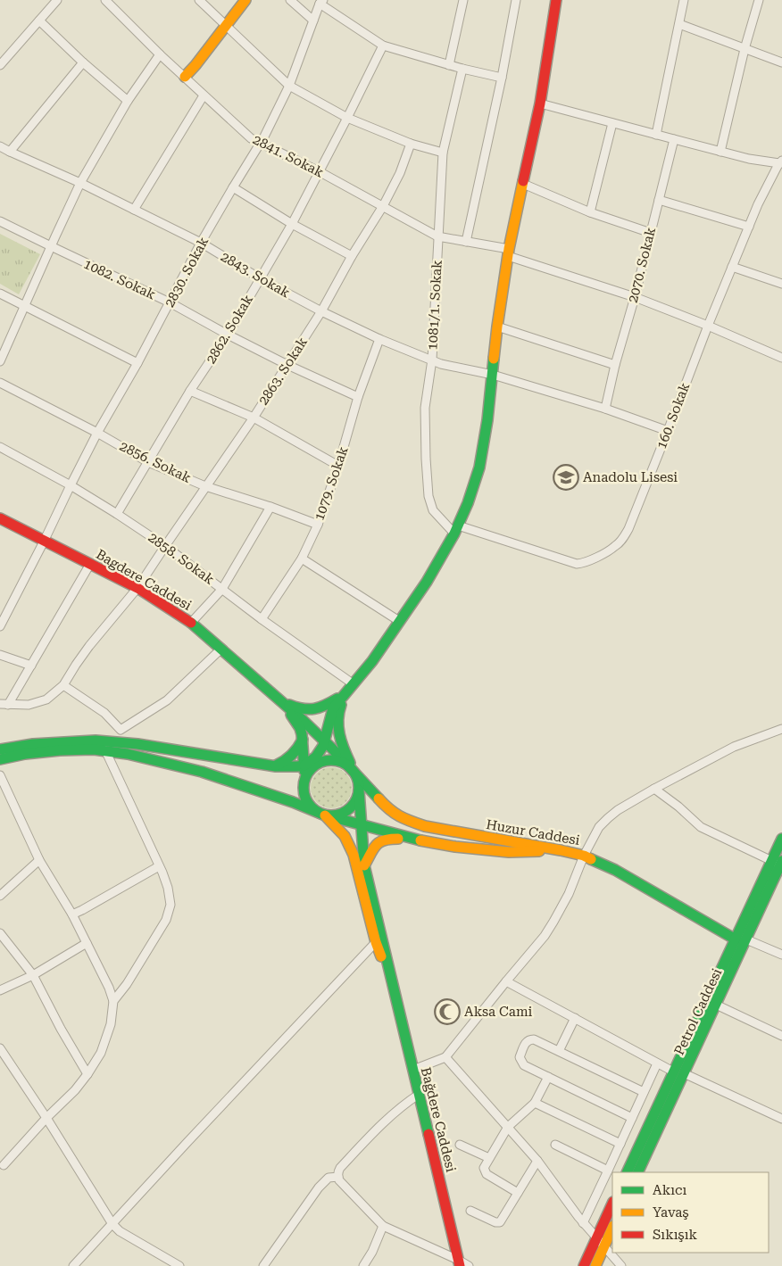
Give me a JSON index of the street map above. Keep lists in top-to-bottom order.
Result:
{
  "streets": {
    "main road": [
      "Bagdere Caddesi",
      "Huzur Caddesi",
      "Petrol Caddesi",
      "Bağdere Caddesi"
    ],
    "street": [
      "2841. Sokak",
      "2070. Sokak",
      "2830. Sokak",
      "2843. Sokak",
      "1082. Sokak",
      "1081/1. Sokak",
      "2862. Sokak",
      "2863. Sokak",
      "160. Sokak",
      "2856. Sokak",
      "1079. Sokak",
      "2858. Sokak"
    ]
  },
  "crossings": [
    ["2841. Sokak", "2070. Sokak"],
    ["2841. Sokak", "2830. Sokak"],
    ["2841. Sokak", "1081/1. Sokak"],
    ["2841. Sokak", "2862. Sokak"],
    ["2841. Sokak", "2863. Sokak"],
    ["2841. Sokak", "160. Sokak"],
    ["2070. Sokak", "2843. Sokak"],
    ["2830. Sokak", "2843. Sokak"],
    ["2830. Sokak", "1082. Sokak"],
    ["2830. Sokak", "2856. Sokak"],
    ["2830. Sokak", "2858. Sokak"],
    ["2830. Sokak", "Bagdere Caddesi"],
    ["2843. Sokak", "1081/1. Sokak"],
    ["2843. Sokak", "2862. Sokak"],
    ["2843. Sokak", "2863. Sokak"],
    ["2843. Sokak", "160. Sokak"],
    ["2843. Sokak", "1079. Sokak"],
    ["1082. Sokak", "2862. Sokak"],
    ["1082. Sokak", "2863. Sokak"],
    ["1082. Sokak", "1079. Sokak"],
    ["1081/1. Sokak", "160. Sokak"],
    ["2862. Sokak", "2856. Sokak"],
    ["2862. Sokak", "2858. Sokak"],
    ["2863. Sokak", "2856. Sokak"],
    ["2863. Sokak", "2858. Sokak"],
    ["2863. Sokak", "Bagdere Caddesi"],
    ["2856. Sokak", "1079. Sokak"],
    ["1079. Sokak", "2858. Sokak"],
    ["Huzur Caddesi", "Petrol Caddesi"],
    ["Huzur Caddesi", "Bağdere Caddesi"]
  ],
  "places": {
    "school or university": ["Anadolu Lisesi"],
    "mosque": ["Aksa Cami"]
  },
  "legend": ["Akıcı", "Yavaş", "Sıkışık"]
}
